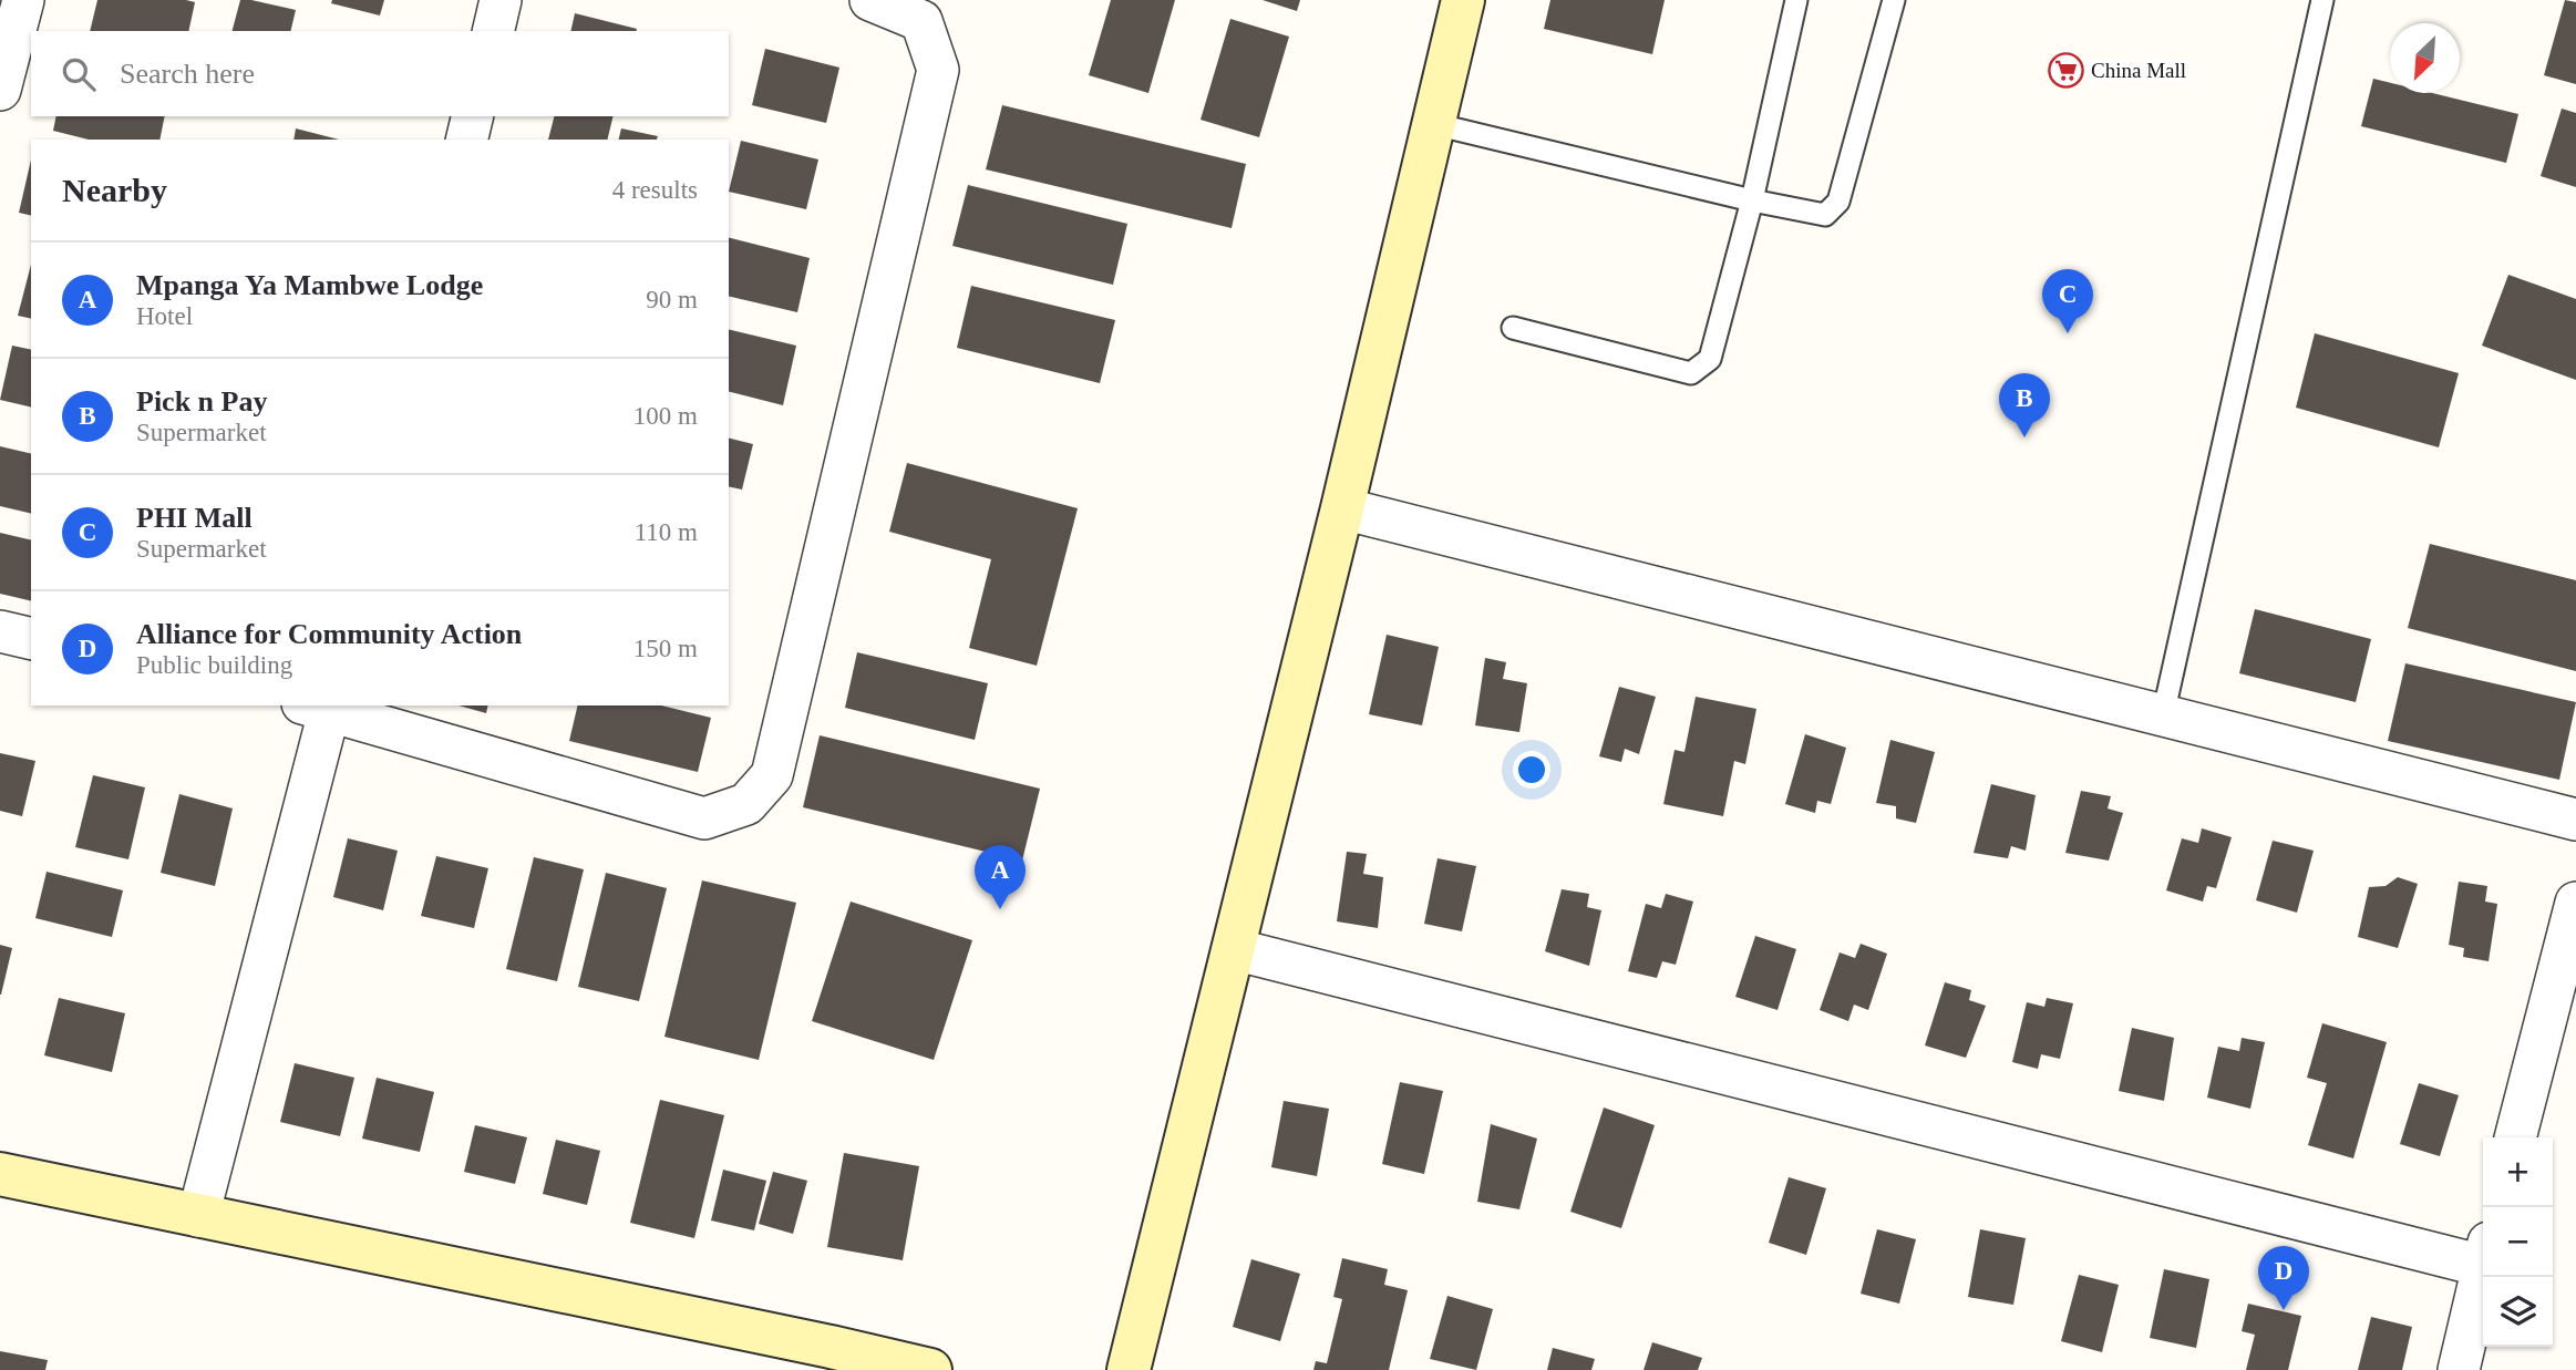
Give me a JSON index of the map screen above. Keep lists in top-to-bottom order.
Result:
{
  "places": {
    "supermarket": ["China Mall"]
  },
  "north": "bottom left",
  "page": {
    "search": "Search here",
    "heading": ["Nearby", "4 results"],
    "list": [
      {
        "mark": "A",
        "name": "Mpanga Ya Mambwe Lodge",
        "note": "Hotel",
        "value": "90 m"
      },
      {
        "mark": "B",
        "name": "Pick n Pay",
        "note": "Supermarket",
        "value": "100 m"
      },
      {
        "mark": "C",
        "name": "PHI Mall",
        "note": "Supermarket",
        "value": "110 m"
      },
      {
        "mark": "D",
        "name": "Alliance for Community Action",
        "note": "Public building",
        "value": "150 m"
      }
    ],
    "pins": [
      "C",
      "B",
      "A",
      "D"
    ],
    "map_buttons": ["+", "−"]
  }
}
